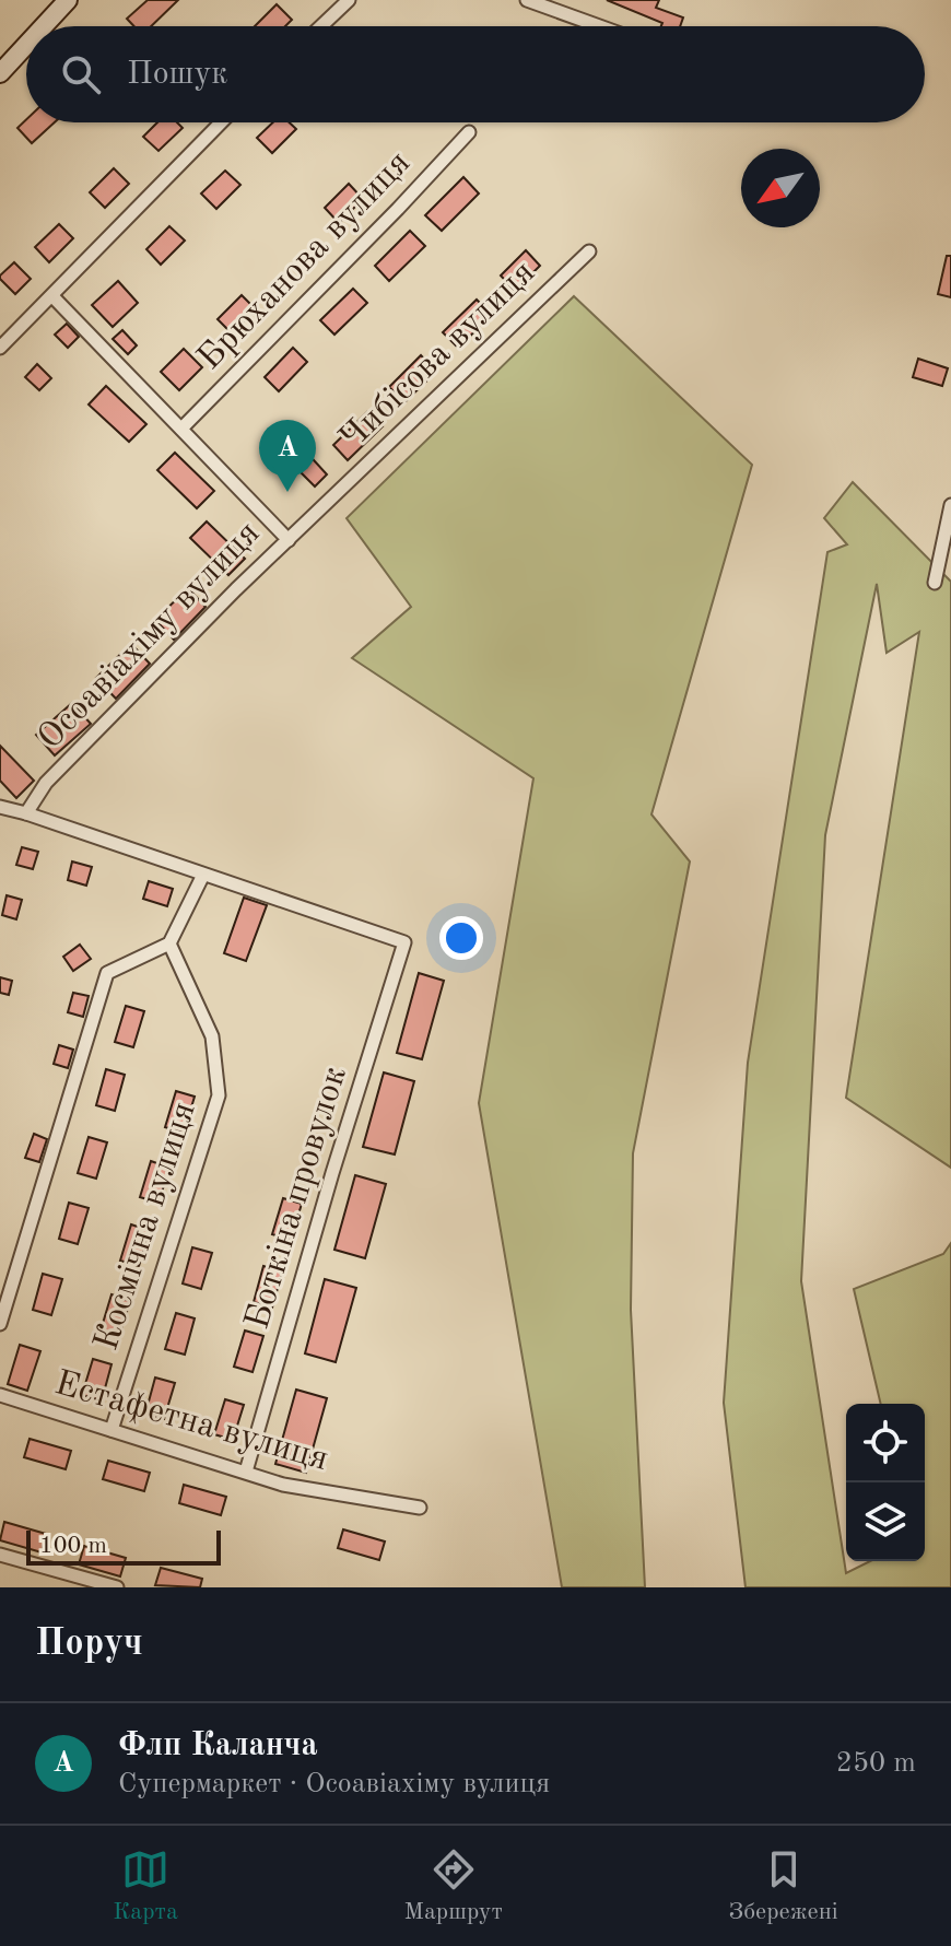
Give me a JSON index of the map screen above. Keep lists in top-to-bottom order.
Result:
{
  "streets": {
    "street": [
      "Брюханова вулиця",
      "Чибісова вулиця",
      "Осоавіахіму вулиця",
      "Боткіна провулок",
      "Космічна вулиця",
      "Естафетна вулиця"
    ]
  },
  "crossings": [
    ["Брюханова вулиця", "Осоавіахіму вулиця"],
    ["Чибісова вулиця", "Осоавіахіму вулиця"],
    ["Боткіна провулок", "Естафетна вулиця"],
    ["Космічна вулиця", "Естафетна вулиця"]
  ],
  "scale_bar": "100 m",
  "north": "bottom left",
  "page": {
    "search": "Пошук",
    "pins": "A",
    "scale": "100 m",
    "heading": "Поруч",
    "list": [
      {
        "mark": "A",
        "name": "Флп Каланча",
        "note": "Супермаркет · Осоавіахіму вулиця",
        "value": "250 m"
      }
    ],
    "nav": ["Карта", "Маршрут", "Збережені"]
  }
}
